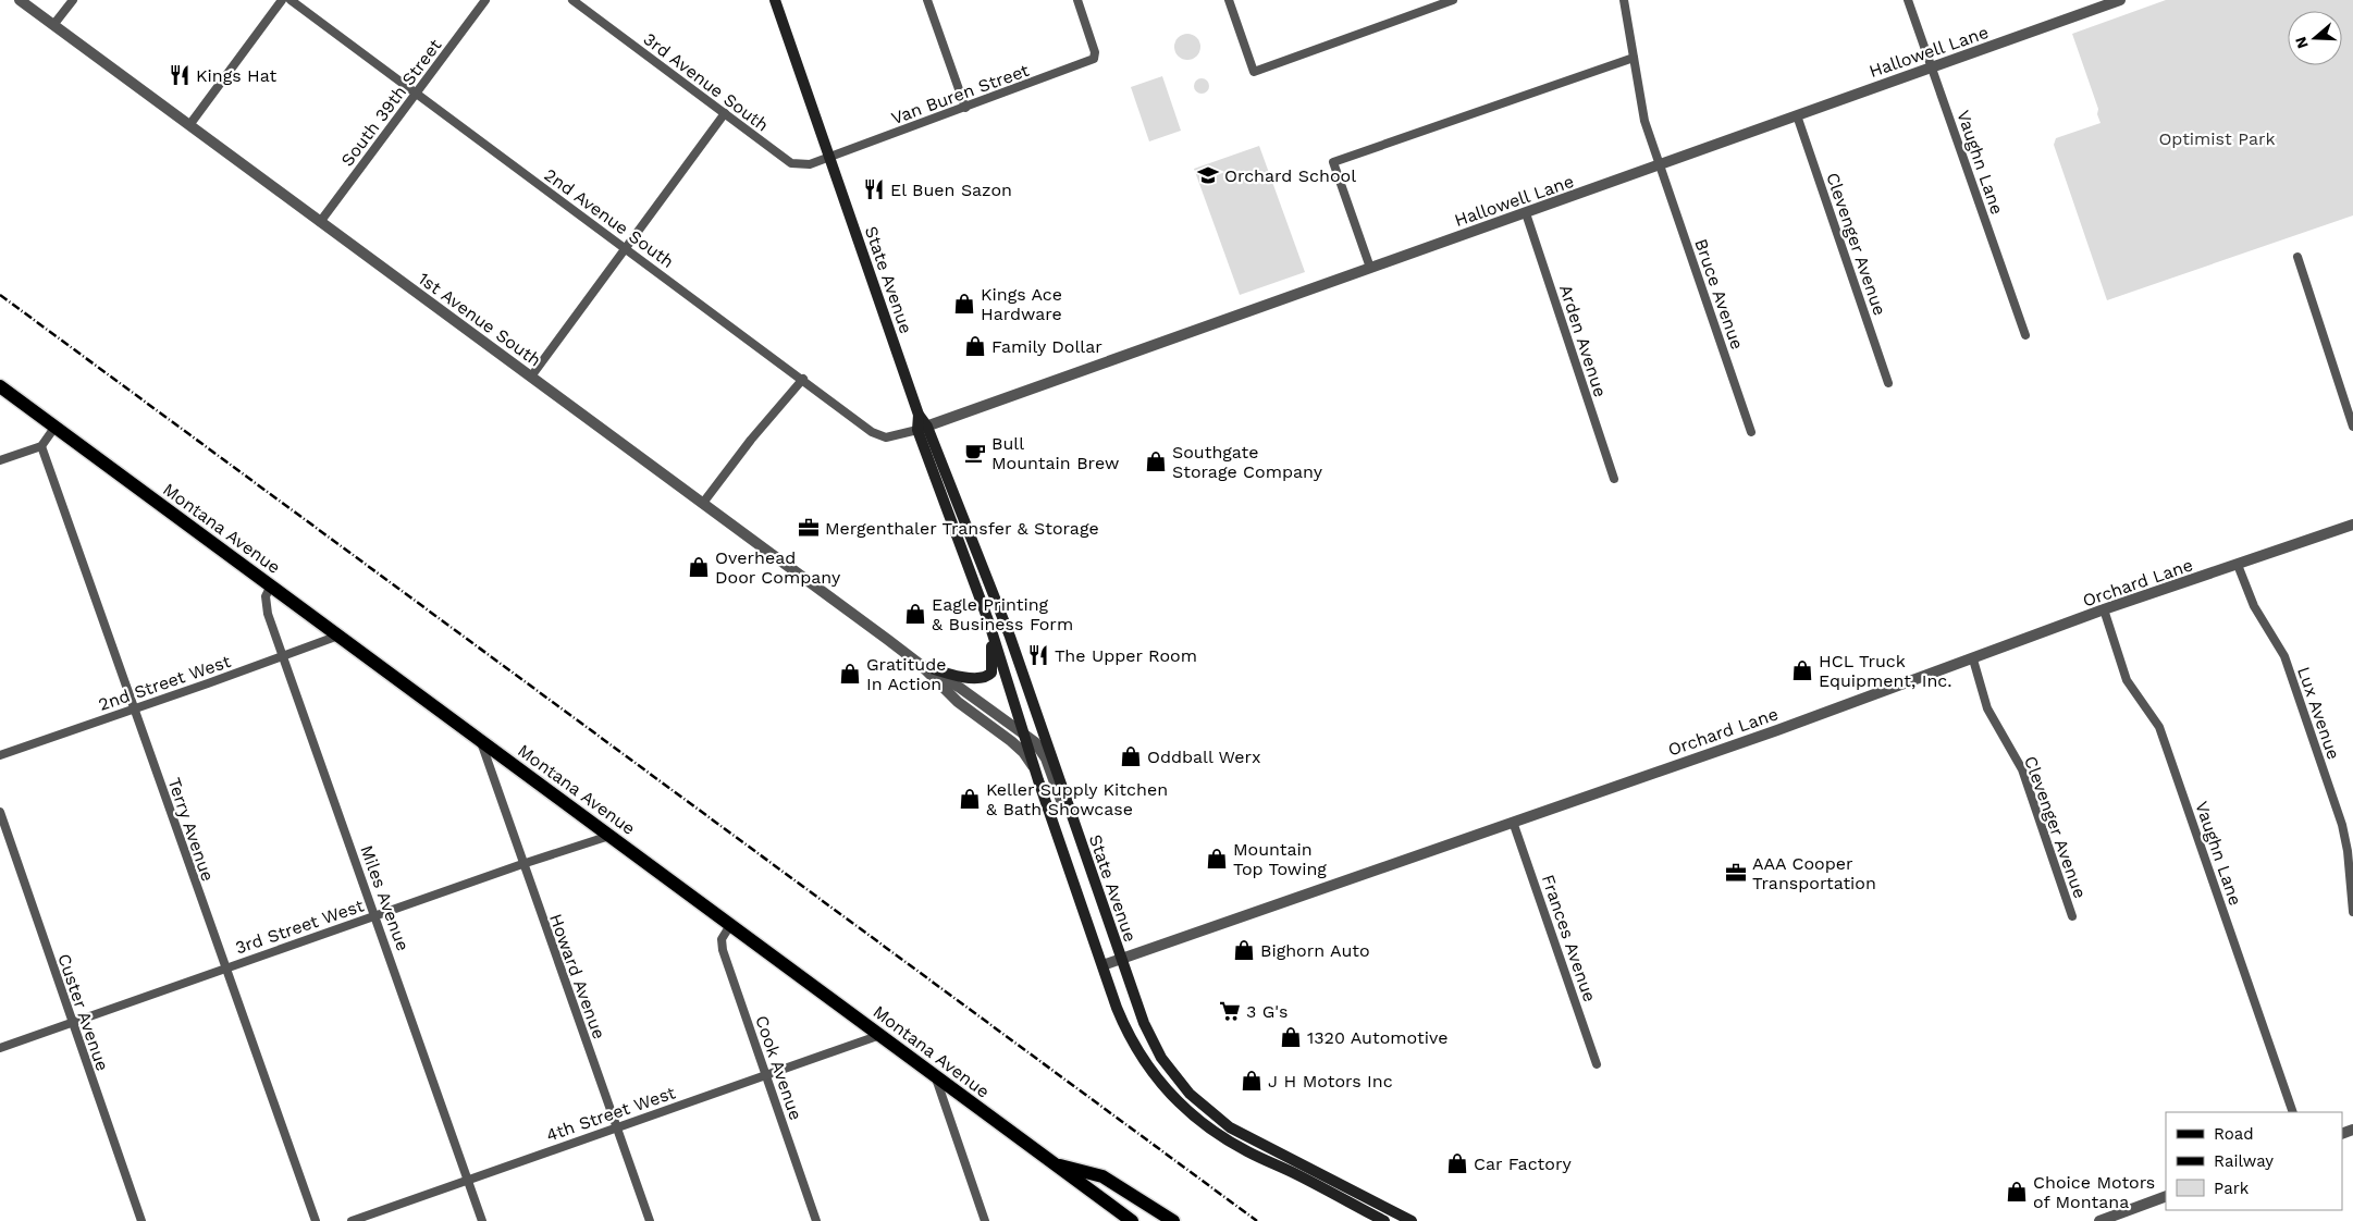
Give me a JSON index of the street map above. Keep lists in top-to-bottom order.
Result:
{
  "streets": {
    "main road": ["State Avenue", "Montana Avenue"],
    "street": [
      "Hallowell Lane",
      "3rd Avenue South",
      "Van Buren Street",
      "South 39th Street",
      "Vaughn Lane",
      "2nd Avenue South",
      "Clevenger Avenue",
      "Bruce Avenue",
      "1st Avenue South",
      "Arden Avenue",
      "Orchard Lane",
      "2nd Street West",
      "Lux Avenue",
      "Terry Avenue",
      "Miles Avenue",
      "3rd Street West",
      "Frances Avenue",
      "Howard Avenue",
      "Custer Avenue",
      "Cook Avenue",
      "4th Street West"
    ]
  },
  "crossings": [
    ["Hallowell Lane", "Vaughn Lane"],
    ["Hallowell Lane", "2nd Avenue South"],
    ["Hallowell Lane", "Clevenger Avenue"],
    ["Hallowell Lane", "State Avenue"],
    ["Hallowell Lane", "Bruce Avenue"],
    ["Hallowell Lane", "Arden Avenue"],
    ["3rd Avenue South", "Van Buren Street"],
    ["3rd Avenue South", "State Avenue"],
    ["Van Buren Street", "State Avenue"],
    ["South 39th Street", "2nd Avenue South"],
    ["South 39th Street", "1st Avenue South"],
    ["Vaughn Lane", "Orchard Lane"],
    ["2nd Avenue South", "State Avenue"],
    ["Clevenger Avenue", "Orchard Lane"],
    ["State Avenue", "1st Avenue South"],
    ["State Avenue", "Orchard Lane"],
    ["Montana Avenue", "2nd Street West"],
    ["Montana Avenue", "Miles Avenue"],
    ["Montana Avenue", "3rd Street West"],
    ["Montana Avenue", "Howard Avenue"],
    ["Montana Avenue", "Cook Avenue"],
    ["Montana Avenue", "4th Street West"],
    ["Orchard Lane", "Lux Avenue"],
    ["Orchard Lane", "Frances Avenue"],
    ["2nd Street West", "Terry Avenue"],
    ["2nd Street West", "Miles Avenue"],
    ["Terry Avenue", "3rd Street West"],
    ["Miles Avenue", "3rd Street West"],
    ["Miles Avenue", "4th Street West"],
    ["3rd Street West", "Howard Avenue"],
    ["3rd Street West", "Custer Avenue"],
    ["Howard Avenue", "4th Street West"],
    ["Cook Avenue", "4th Street West"]
  ],
  "parks": ["Optimist Park"],
  "places": {
    "restaurant": ["Kings Hat", "El Buen Sazon", "The Upper Room"],
    "school or university": ["Orchard School"],
    "shop": [
      "Kings Ace Hardware",
      "Family Dollar",
      "Southgate Storage Company",
      "Overhead Door Company",
      "Eagle Printing & Business Form",
      "HCL Truck Equipment, Inc.",
      "Gratitude In Action",
      "Oddball Werx",
      "Keller Supply Kitchen & Bath Showcase",
      "Mountain Top Towing",
      "Bighorn Auto",
      "1320 Automotive",
      "J H Motors Inc",
      "Car Factory",
      "Choice Motors of Montana"
    ],
    "cafe": ["Bull Mountain Brew"],
    "office": ["Mergenthaler Transfer & Storage", "AAA Cooper Transportation"],
    "supermarket": ["3 G's"]
  },
  "legend": ["Road", "Railway", "Park"],
  "north": "left"
}
